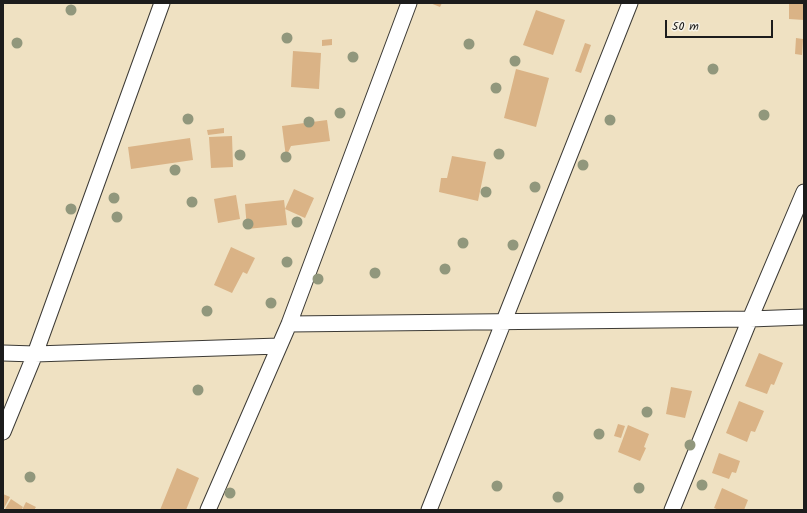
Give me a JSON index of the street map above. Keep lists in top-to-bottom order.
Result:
{
  "scale_bar": "50 m"
}
